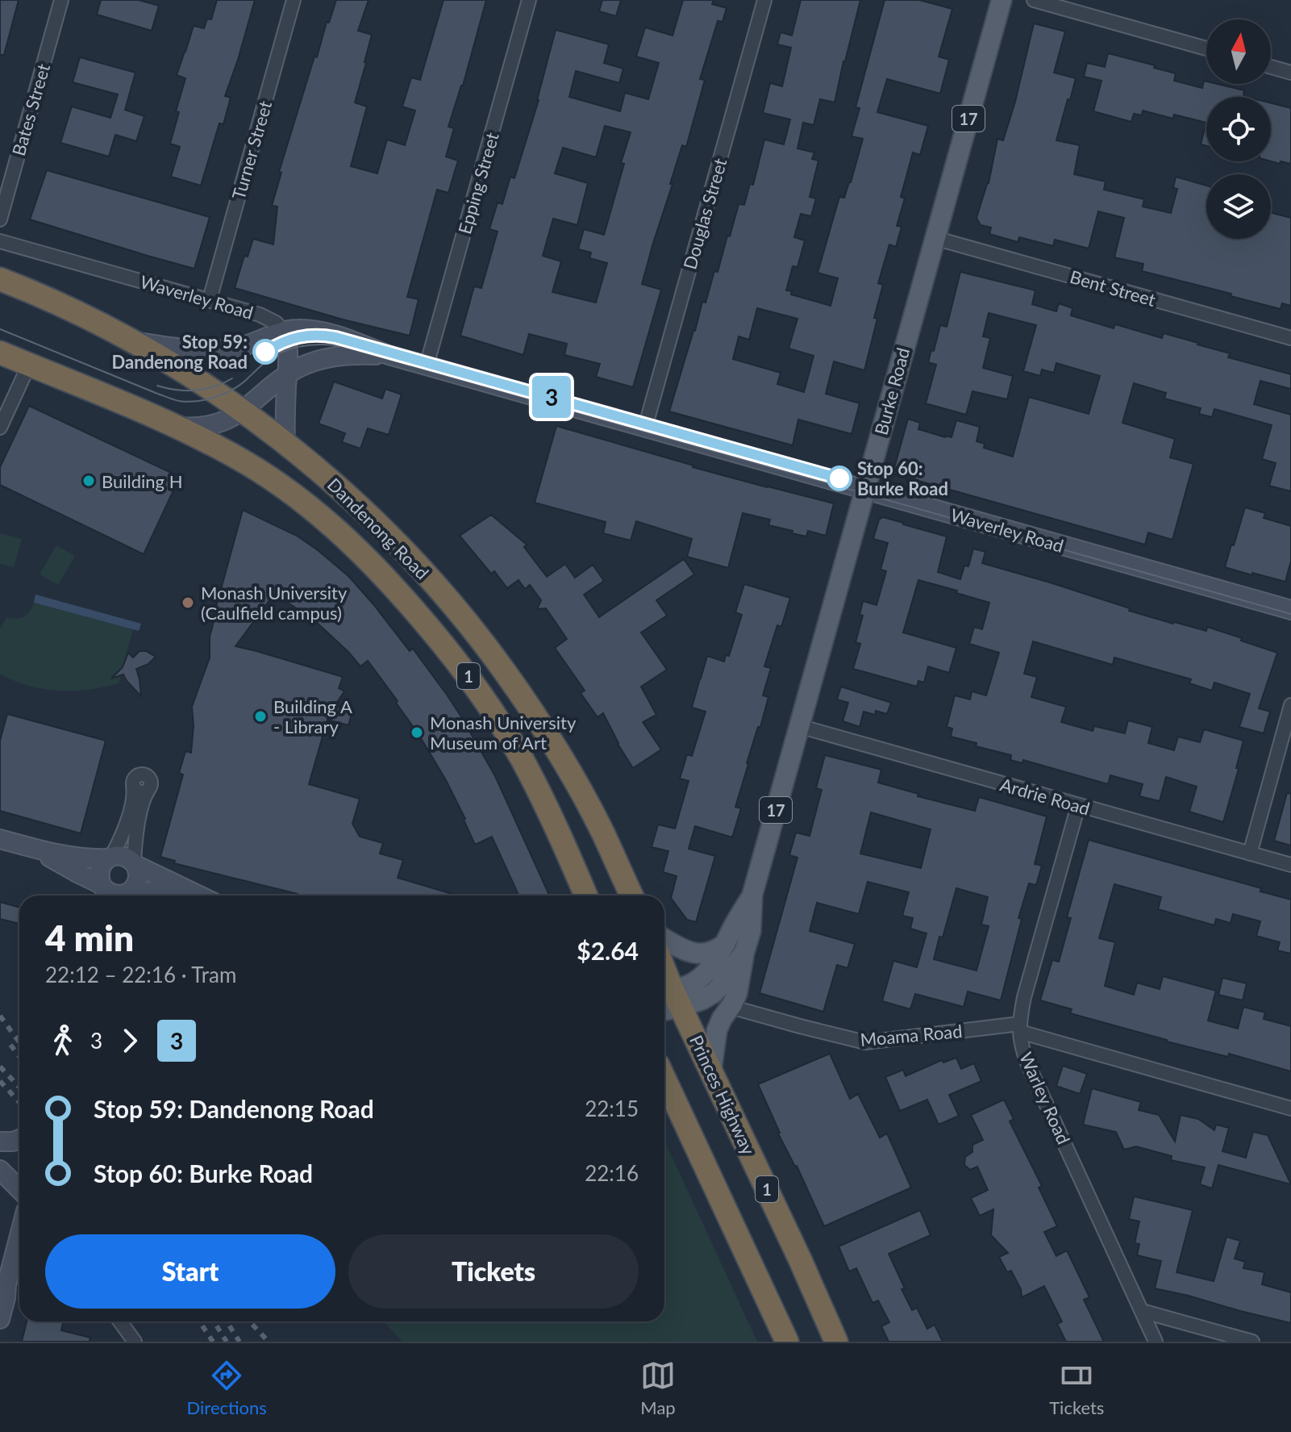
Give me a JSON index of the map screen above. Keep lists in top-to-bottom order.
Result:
{
  "streets": {
    "highway": ["Dandenong Road", "1", "Princes Highway"],
    "main road": ["17", "Waverley Road", "Burke Road"],
    "street": [
      "Bates Street",
      "Turner Street",
      "Epping Street",
      "Douglas Street",
      "Bent Street",
      "Ardrie Road",
      "Moama Road",
      "Warley Road"
    ]
  },
  "crossings": [
    ["17", "Burke Road"],
    ["17", "Moama Road"],
    ["17", "Princes Highway"],
    ["Turner Street", "Waverley Road"],
    ["Epping Street", "Waverley Road"],
    ["Douglas Street", "Waverley Road"],
    ["Bent Street", "Burke Road"],
    ["Waverley Road", "Burke Road"],
    ["Waverley Road", "Dandenong Road"],
    ["Burke Road", "1"],
    ["Burke Road", "Ardrie Road"],
    ["Burke Road", "Princes Highway"],
    ["1", "Princes Highway"],
    ["Ardrie Road", "Warley Road"],
    ["Moama Road", "Warley Road"]
  ],
  "places": [
    "Stop 59: Dandenong Road",
    "Stop 60: Burke Road",
    "Building H",
    "Monash University (Caulfield campus)",
    "Building A - Library",
    "Monash University Museum of Art"
  ],
  "lines": ["tram line 3"],
  "north": "top",
  "page": {
    "on_map": "3",
    "heading": ["4 min", "22:12 – 22:16 · Tram", "$2.64"],
    "legs": ["3", "3"],
    "list": [
      {
        "name": "Stop 59: Dandenong Road",
        "value": "22:15"
      },
      {
        "name": "Stop 60: Burke Road",
        "value": "22:16"
      }
    ],
    "buttons": ["Start", "Tickets"],
    "tabs": ["Directions", "Map", "Tickets"]
  }
}
